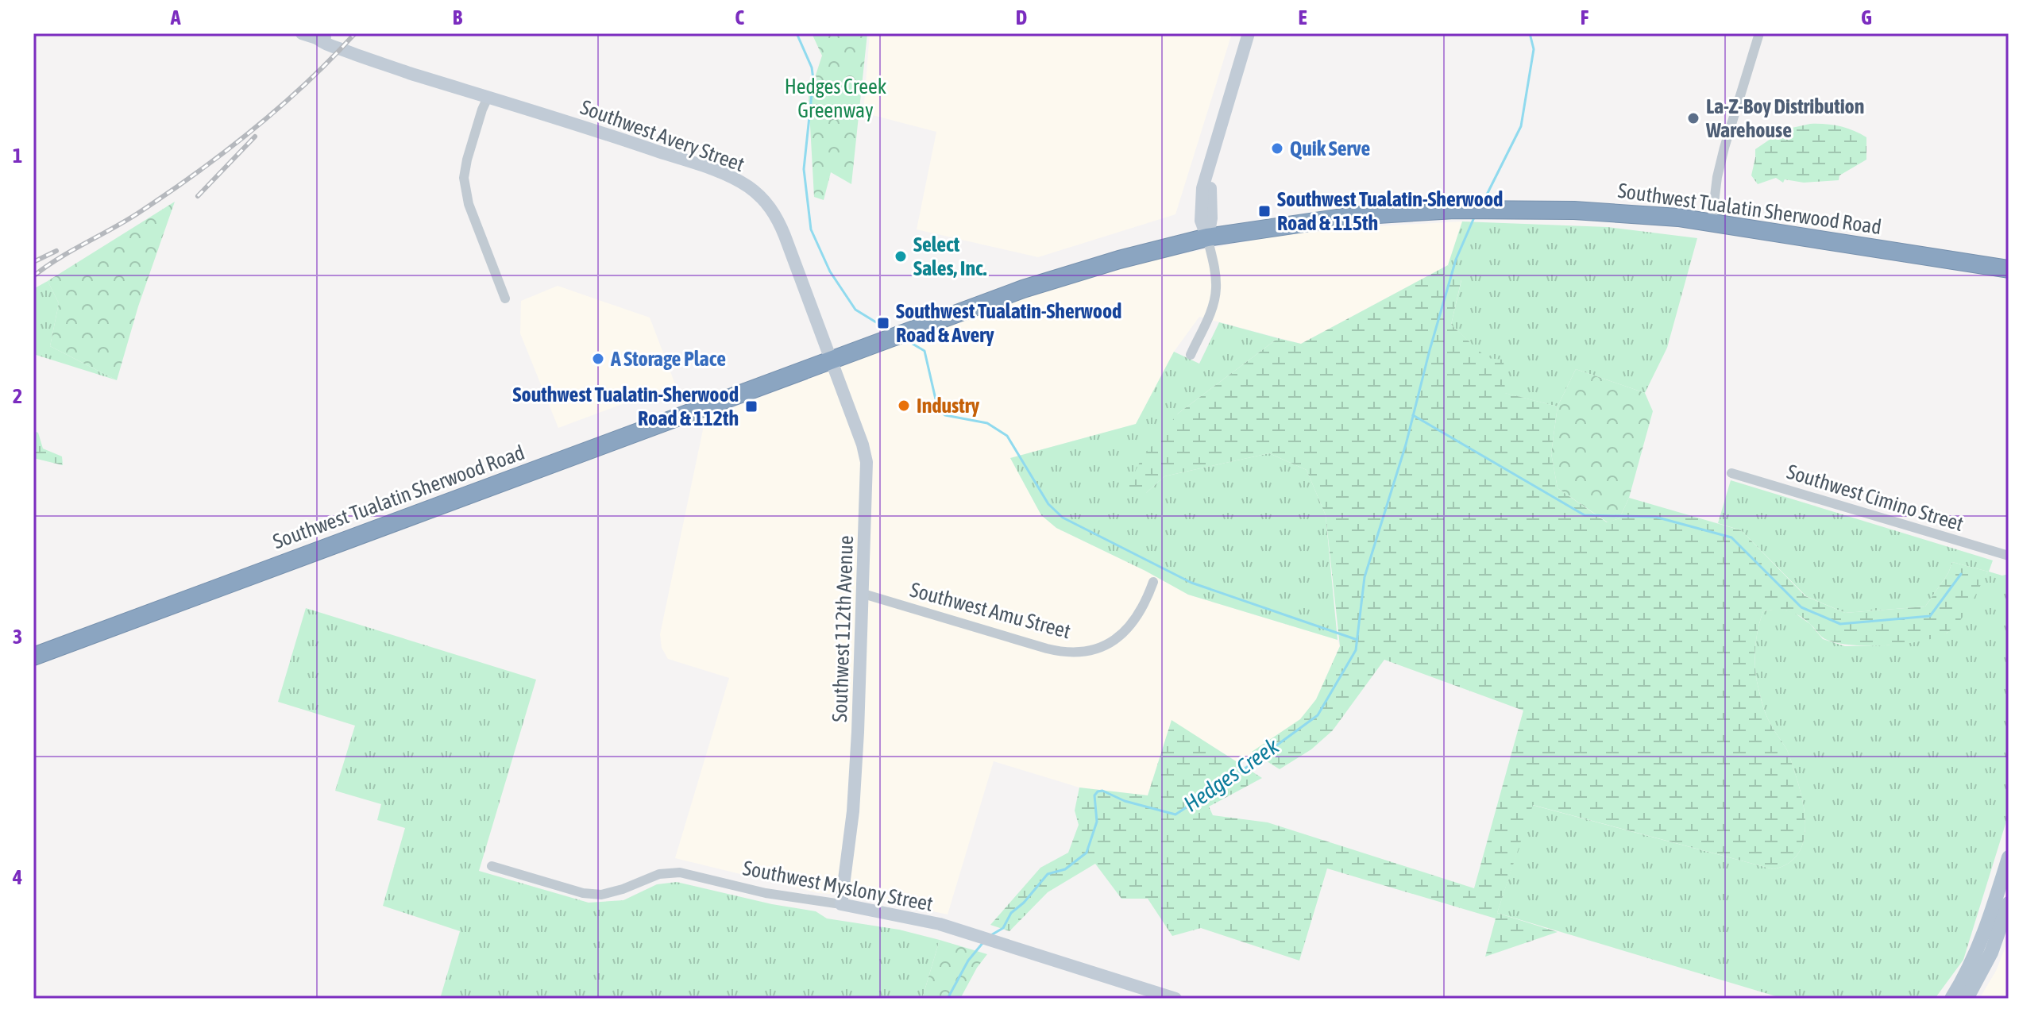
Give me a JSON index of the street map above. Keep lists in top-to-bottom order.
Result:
{
  "streets": {
    "highway": ["Southwest Tualatin Sherwood Road"],
    "street": [
      "Southwest Avery Street",
      "Southwest Cimino Street",
      "Southwest Amu Street",
      "Southwest 112th Avenue",
      "Southwest Myslony Street"
    ]
  },
  "crossings": [
    ["Southwest Avery Street", "Southwest Tualatin Sherwood Road"],
    ["Southwest Avery Street", "Southwest 112th Avenue"],
    ["Southwest Tualatin Sherwood Road", "Southwest 112th Avenue"],
    ["Southwest Amu Street", "Southwest 112th Avenue"],
    ["Southwest 112th Avenue", "Southwest Myslony Street"]
  ],
  "water": ["Hedges Creek"],
  "parks": ["Hedges Creek Greenway"],
  "places": {
    "other": [
      "La-Z-Boy Distribution Warehouse",
      "Quik Serve",
      "Select Sales, Inc.",
      "A Storage Place",
      "Industry"
    ],
    "transit": ["Southwest Tualatin-Sherwood Road & 115th", "Southwest Tualatin-Sherwood Road & Avery", "Southwest Tualatin-Sherwood Road & 112th"]
  },
  "grid": {
    "columns": [
      "A",
      "B",
      "C",
      "D",
      "E",
      "F",
      "G"
    ],
    "rows": [
      "1",
      "2",
      "3",
      "4"
    ]
  }
}
